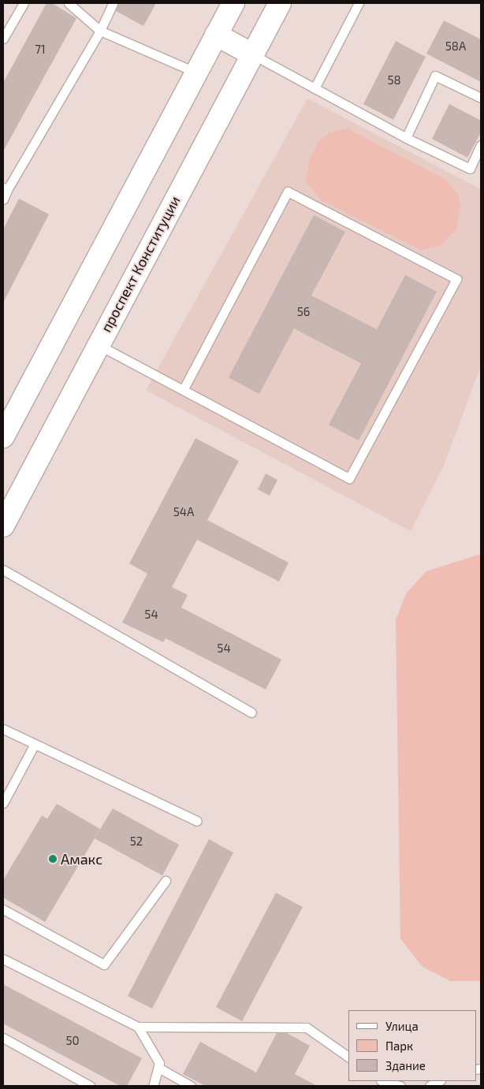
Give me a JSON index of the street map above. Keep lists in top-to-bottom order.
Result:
{
  "streets": {
    "main road": ["проспект Конституции"]
  },
  "places": ["Амакс"],
  "house_numbers": [
    "58А",
    "71",
    "58",
    "56",
    "54А",
    "54",
    "54",
    "52",
    "50"
  ],
  "legend": ["Улица", "Парк", "Здание"]
}
